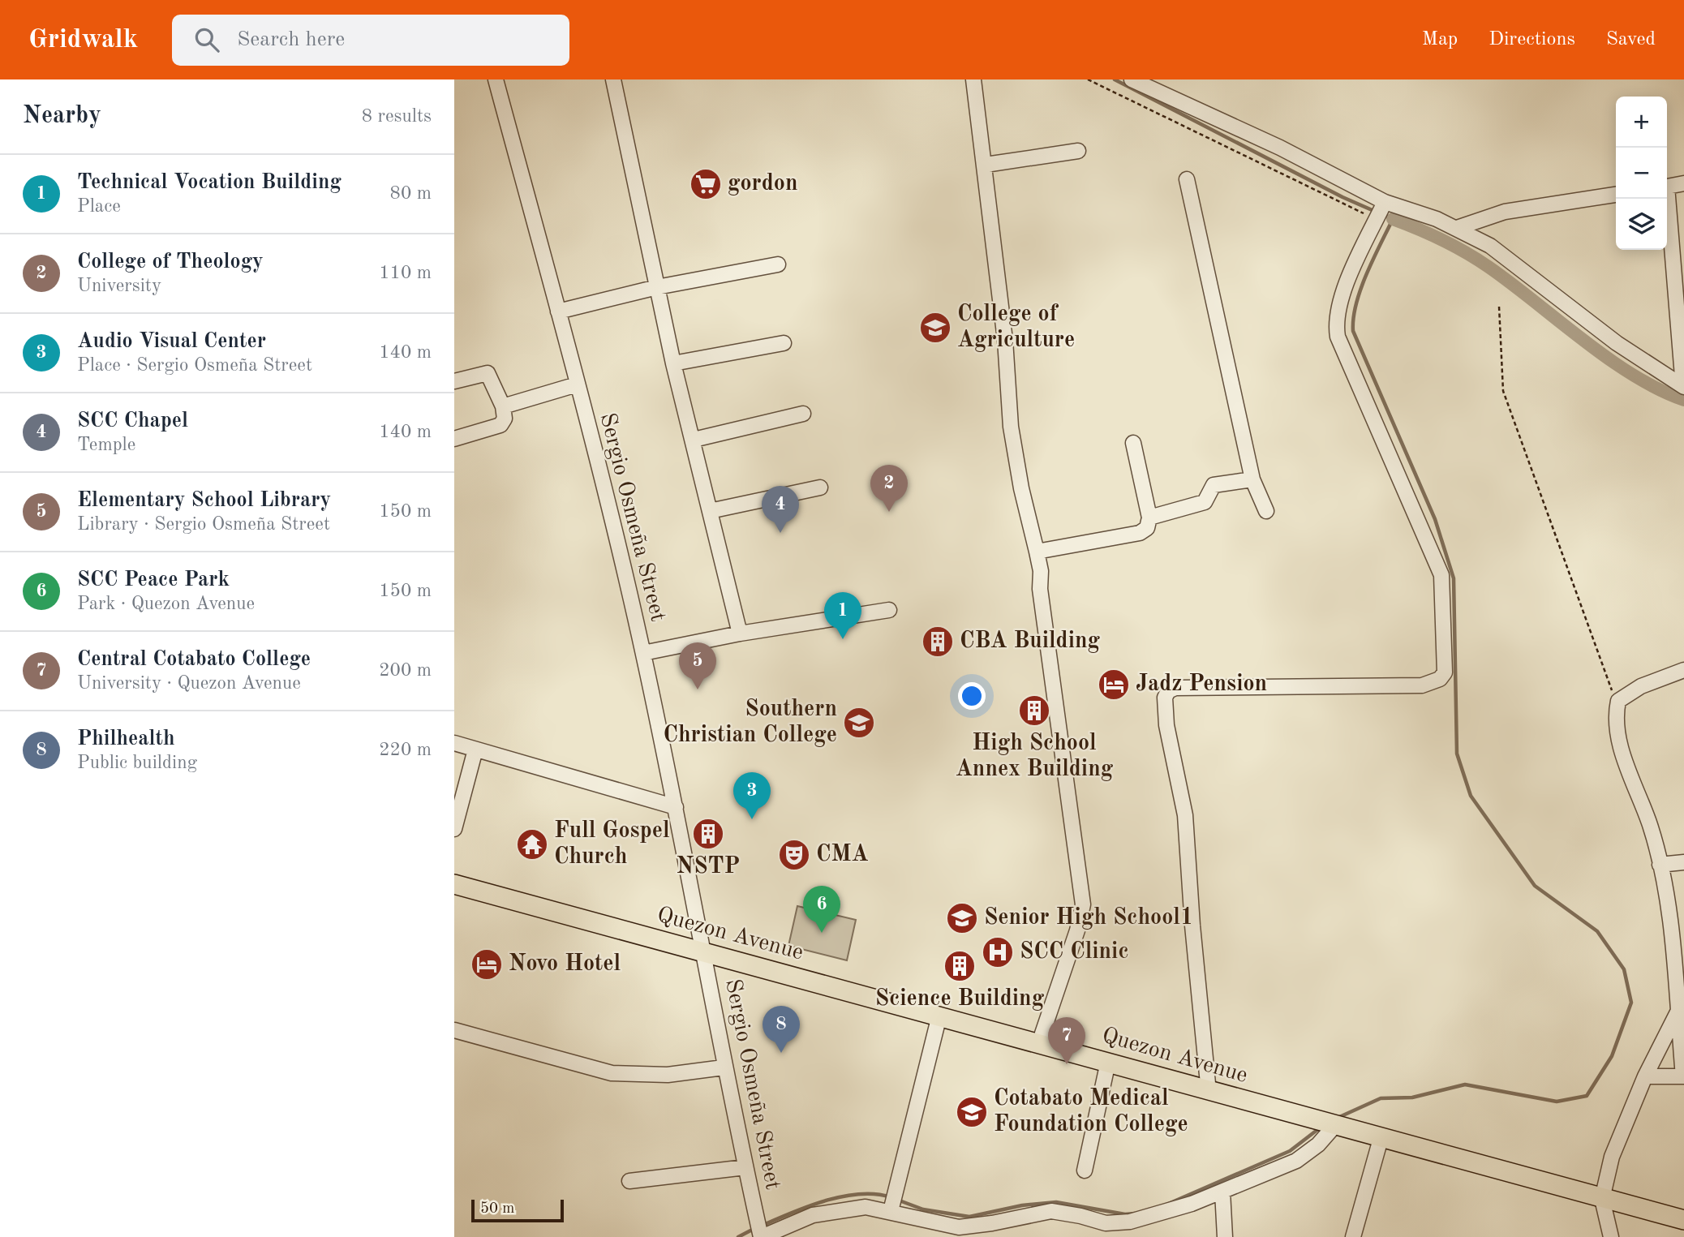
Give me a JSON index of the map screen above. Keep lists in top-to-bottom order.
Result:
{
  "streets": {
    "main road": ["Quezon Avenue"],
    "street": ["Sergio Osmeña Street"]
  },
  "crossings": [
    ["Sergio Osmeña Street", "Quezon Avenue"]
  ],
  "places": {
    "supermarket": ["gordon"],
    "school or university": [
      "College of Agriculture",
      "Southern Christian College",
      "Senior High School1",
      "Cotabato Medical Foundation College"
    ],
    "building": [
      "CBA Building",
      "High School Annex Building",
      "NSTP",
      "Science Building"
    ],
    "hotel": ["Jadz Pension", "Novo Hotel"],
    "temple": ["Full Gospel Church"],
    "theatre": ["CMA"],
    "hospital": ["SCC Clinic"]
  },
  "scale_bar": "50 m",
  "page": {
    "header": "Gridwalk",
    "search": "Search here",
    "nav": ["Map", "Directions", "Saved"],
    "heading": ["Nearby", "8 results"],
    "map_buttons": ["+", "−"],
    "list": [
      {
        "mark": "1",
        "name": "Technical Vocation Building",
        "note": "Place",
        "value": "80 m"
      },
      {
        "mark": "2",
        "name": "College of Theology",
        "note": "University",
        "value": "110 m"
      },
      {
        "mark": "3",
        "name": "Audio Visual Center",
        "note": "Place · Sergio Osmeña Street",
        "value": "140 m"
      },
      {
        "mark": "4",
        "name": "SCC Chapel",
        "note": "Temple",
        "value": "140 m"
      },
      {
        "mark": "5",
        "name": "Elementary School Library",
        "note": "Library · Sergio Osmeña Street",
        "value": "150 m"
      },
      {
        "mark": "6",
        "name": "SCC Peace Park",
        "note": "Park · Quezon Avenue",
        "value": "150 m"
      },
      {
        "mark": "7",
        "name": "Central Cotabato College",
        "note": "University · Quezon Avenue",
        "value": "200 m"
      },
      {
        "mark": "8",
        "name": "Philhealth",
        "note": "Public building",
        "value": "220 m"
      }
    ],
    "pins": [
      "2",
      "4",
      "1",
      "5",
      "3",
      "6",
      "8",
      "7"
    ],
    "scale": "50 m"
  }
}
